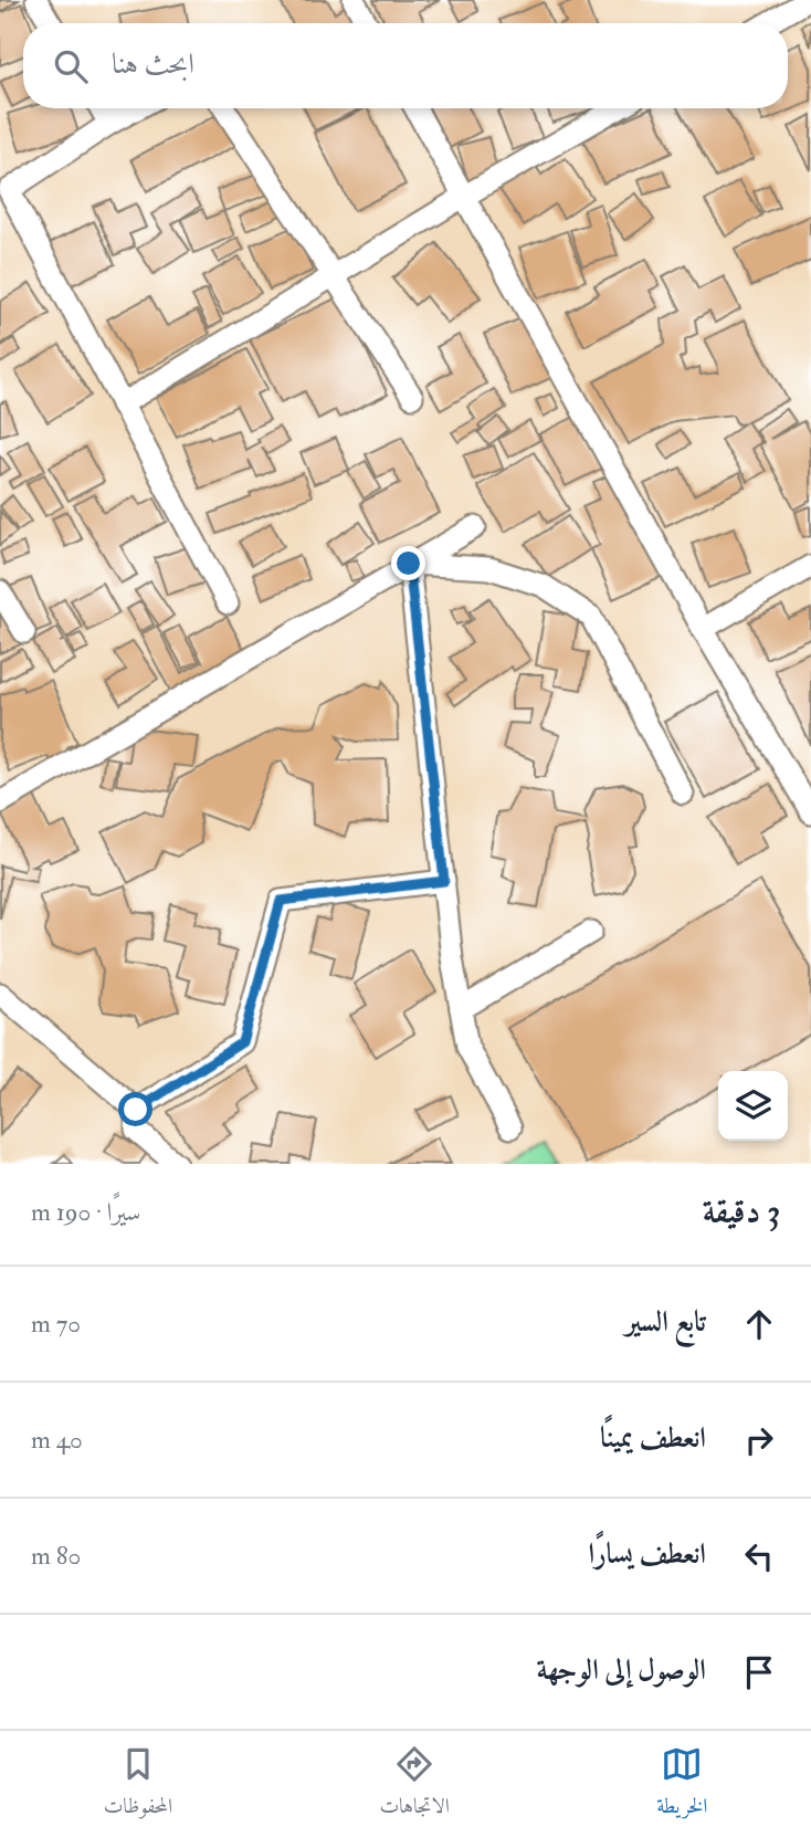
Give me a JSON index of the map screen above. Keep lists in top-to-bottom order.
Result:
{
  "page": {
    "search": "ابحث هنا",
    "heading": ["3 دقيقة", "سيرًا · 190 m"],
    "list": [
      ["تابع السير", "70 m"],
      ["انعطف يمينًا", "40 m"],
      ["انعطف يسارًا", "80 m"],
      "الوصول إلى الوجهة"
    ],
    "nav": ["الخريطة", "الاتجاهات", "المحفوظات"]
  }
}
